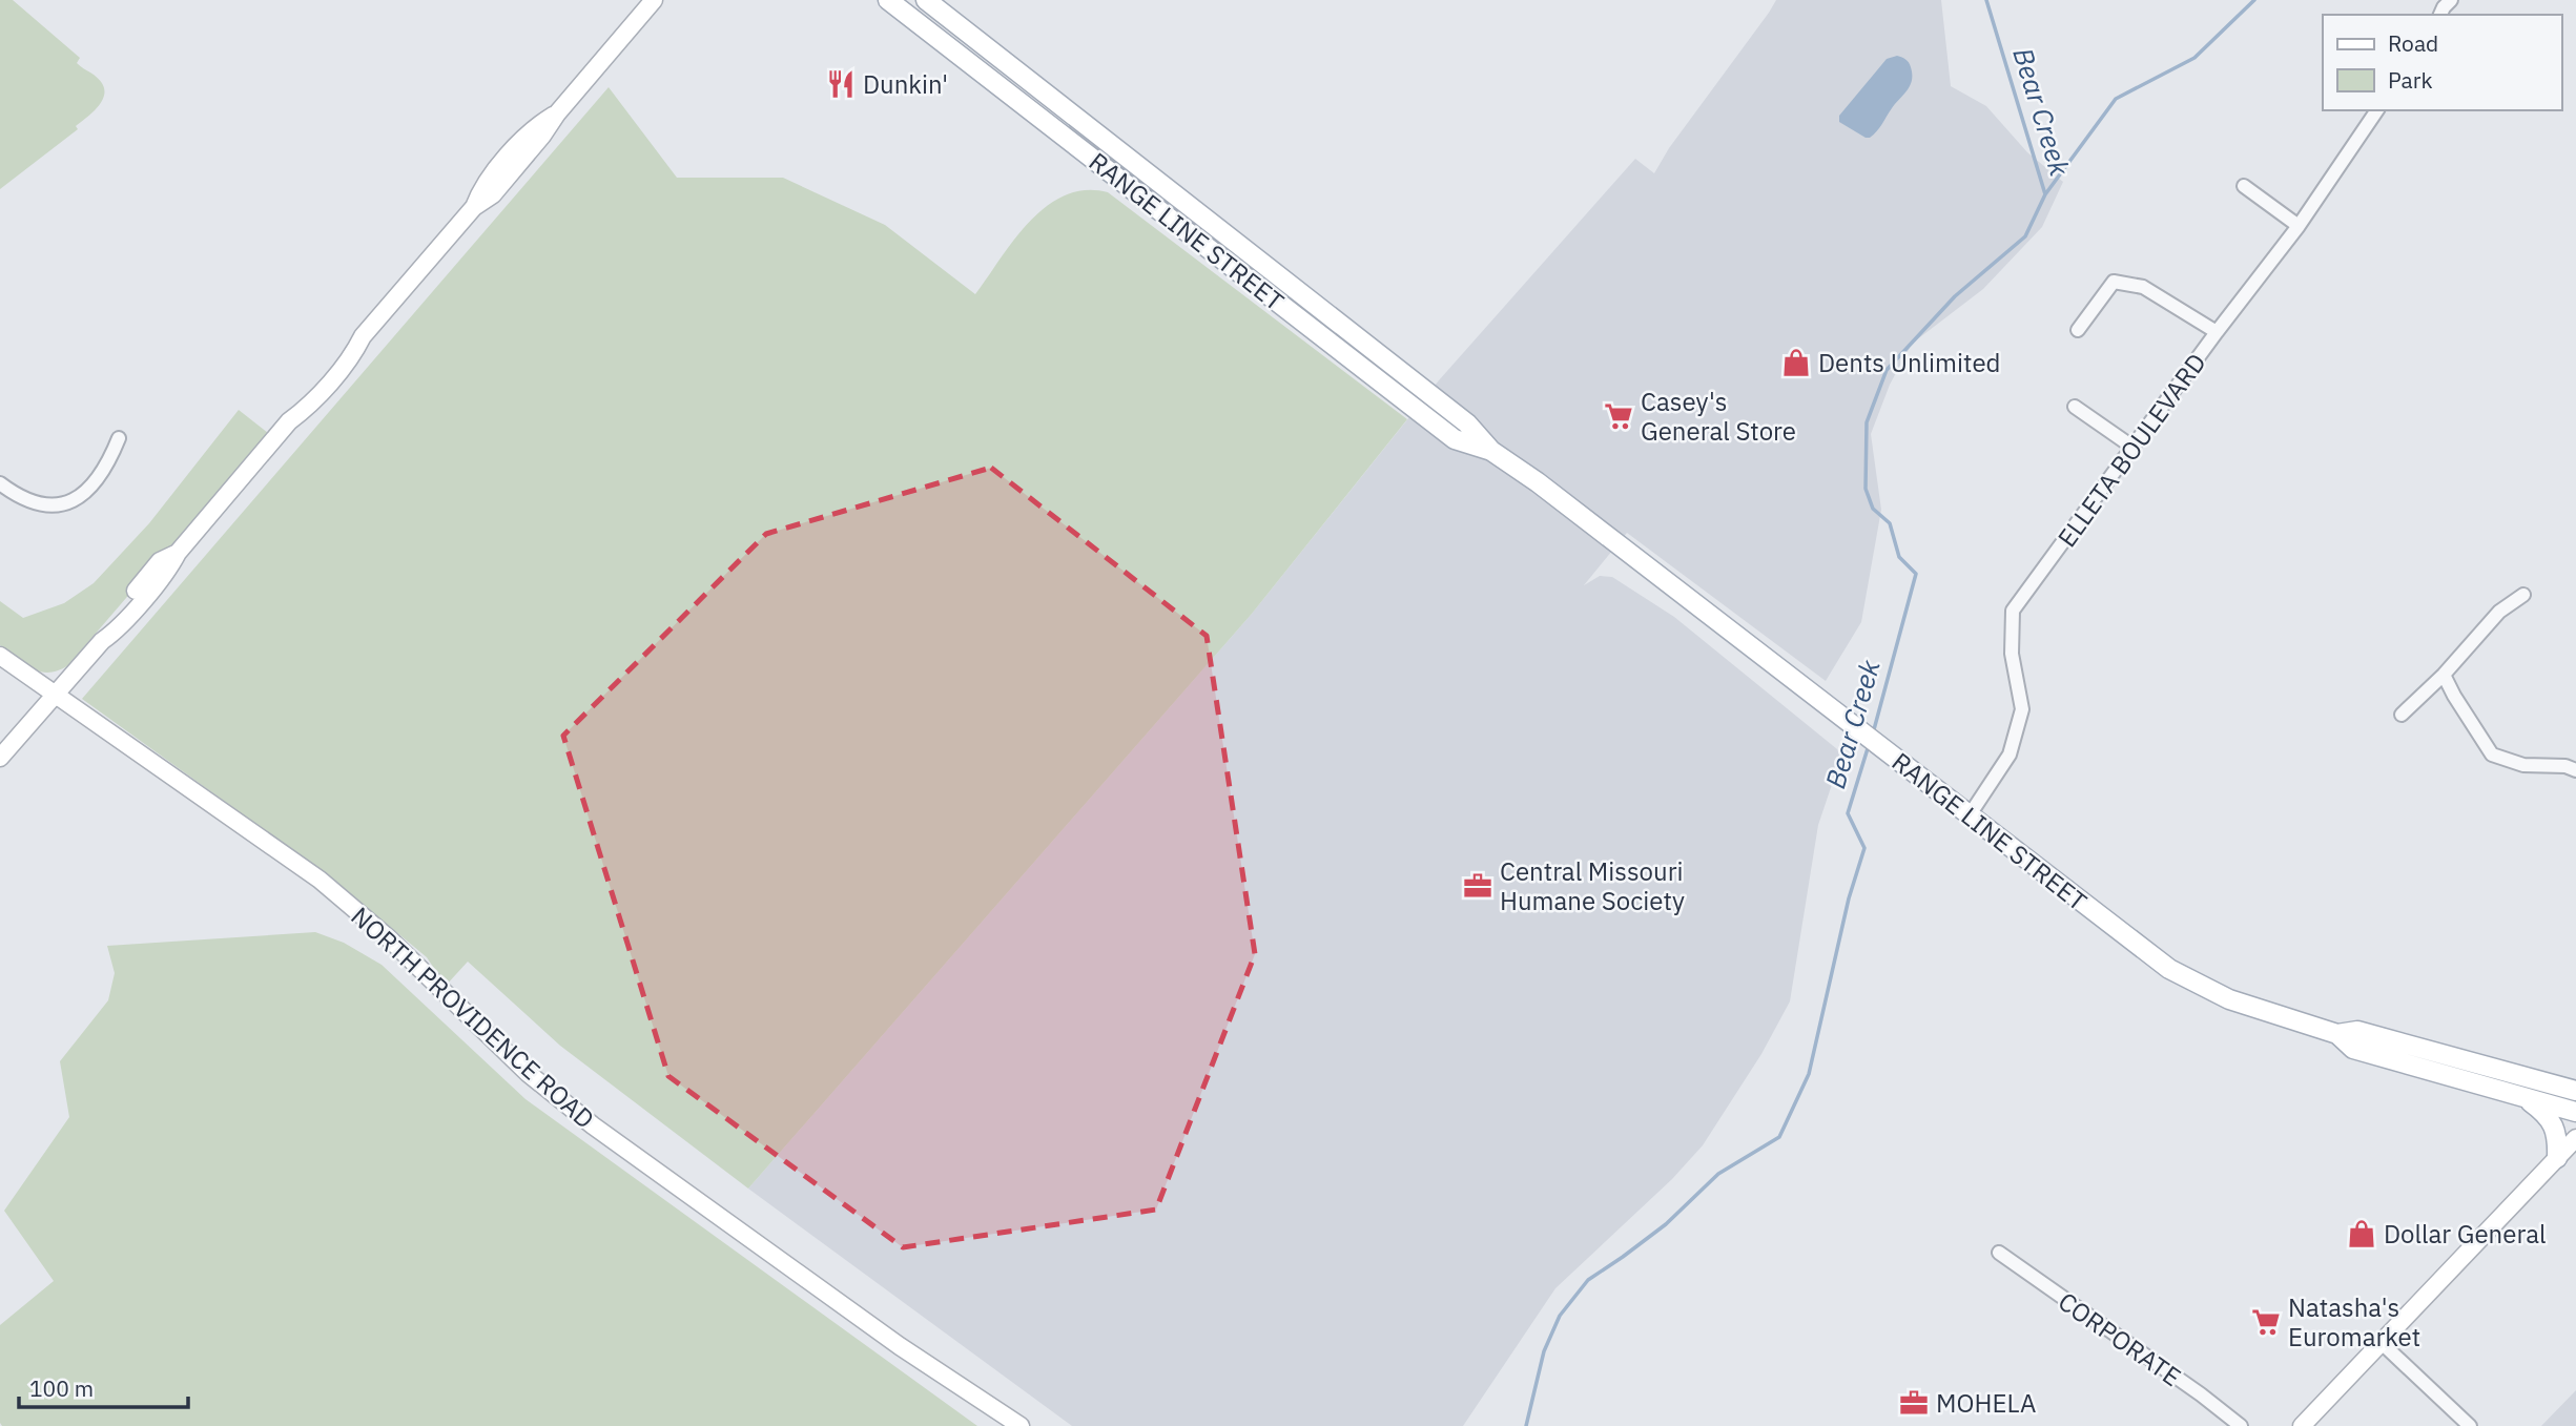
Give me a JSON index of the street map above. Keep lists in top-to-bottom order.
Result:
{
  "streets": {
    "main road": ["RANGE LINE STREET"],
    "street": ["ELLETA BOULEVARD", "NORTH PROVIDENCE ROAD", "CORPORATE"]
  },
  "crossings": [
    ["RANGE LINE STREET", "ELLETA BOULEVARD"]
  ],
  "water": ["Bear Creek"],
  "places": {
    "restaurant": ["Dunkin'"],
    "shop": ["Dents Unlimited", "Dollar General"],
    "supermarket": ["Casey's General Store", "Natasha's Euromarket"],
    "office": ["Central Missouri Humane Society", "MOHELA"]
  },
  "legend": ["Road", "Park"],
  "scale_bar": "100 m"
}
